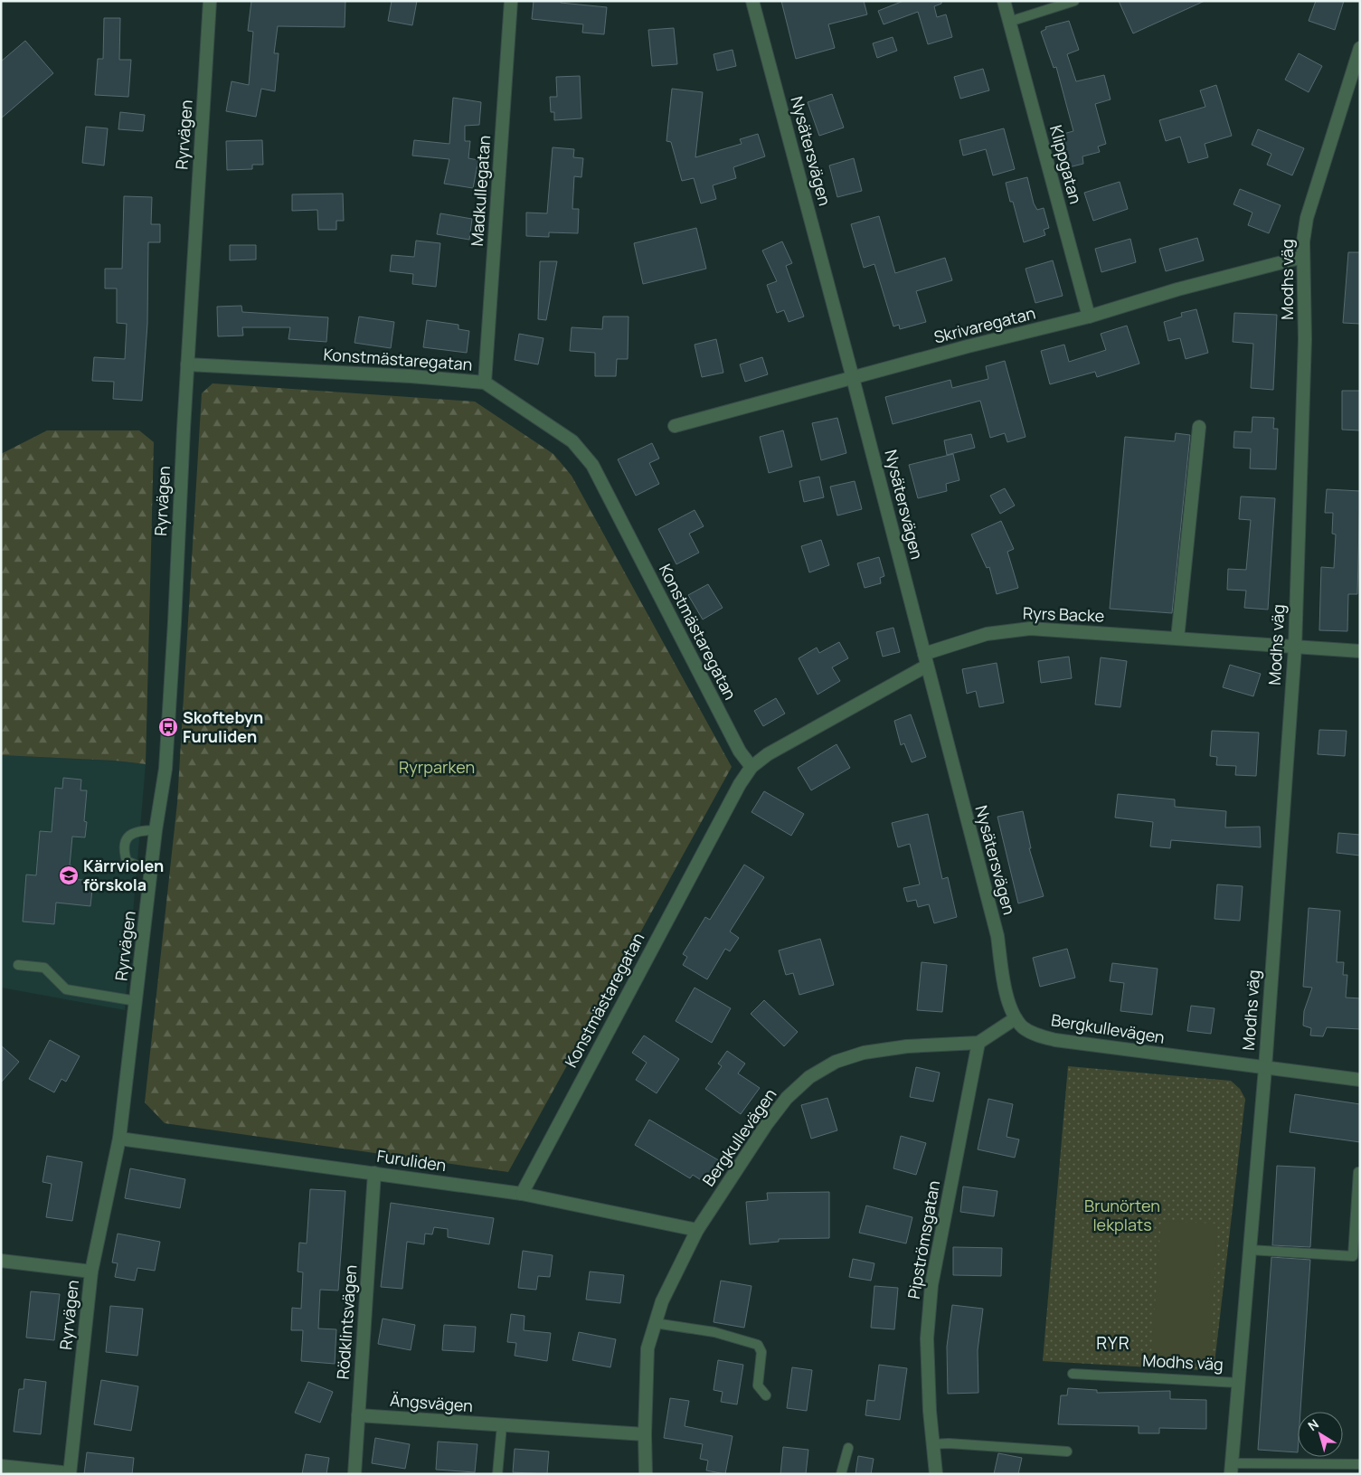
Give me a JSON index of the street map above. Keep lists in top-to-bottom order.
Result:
{
  "streets": {
    "street": [
      "Ryrvägen",
      "Nysätersvägen",
      "Klippgatan",
      "Madkullegatan",
      "Modhs väg",
      "Skrivaregatan",
      "Konstmästaregatan",
      "Ryrs Backe",
      "Bergkullevägen",
      "Furuliden",
      "Pipströmsgatan",
      "Rödklintsvägen",
      "Ängsvägen"
    ]
  },
  "crossings": [
    ["Ryrvägen", "Konstmästaregatan"],
    ["Ryrvägen", "Furuliden"],
    ["Nysätersvägen", "Skrivaregatan"],
    ["Nysätersvägen", "Ryrs Backe"],
    ["Nysätersvägen", "Bergkullevägen"],
    ["Klippgatan", "Skrivaregatan"],
    ["Madkullegatan", "Konstmästaregatan"],
    ["Modhs väg", "Skrivaregatan"],
    ["Modhs väg", "Ryrs Backe"],
    ["Modhs väg", "Bergkullevägen"],
    ["Konstmästaregatan", "Ryrs Backe"],
    ["Konstmästaregatan", "Furuliden"],
    ["Bergkullevägen", "Furuliden"],
    ["Bergkullevägen", "Pipströmsgatan"],
    ["Bergkullevägen", "Ängsvägen"],
    ["Furuliden", "Rödklintsvägen"],
    ["Rödklintsvägen", "Ängsvägen"]
  ],
  "districts": ["RYR"],
  "parks": ["Ryrparken", "Brunörten lekplats"],
  "places": {
    "bus stop": ["Skoftebyn Furuliden"],
    "school or university": ["Kärrviolen förskola"]
  },
  "north": "top left"
}
